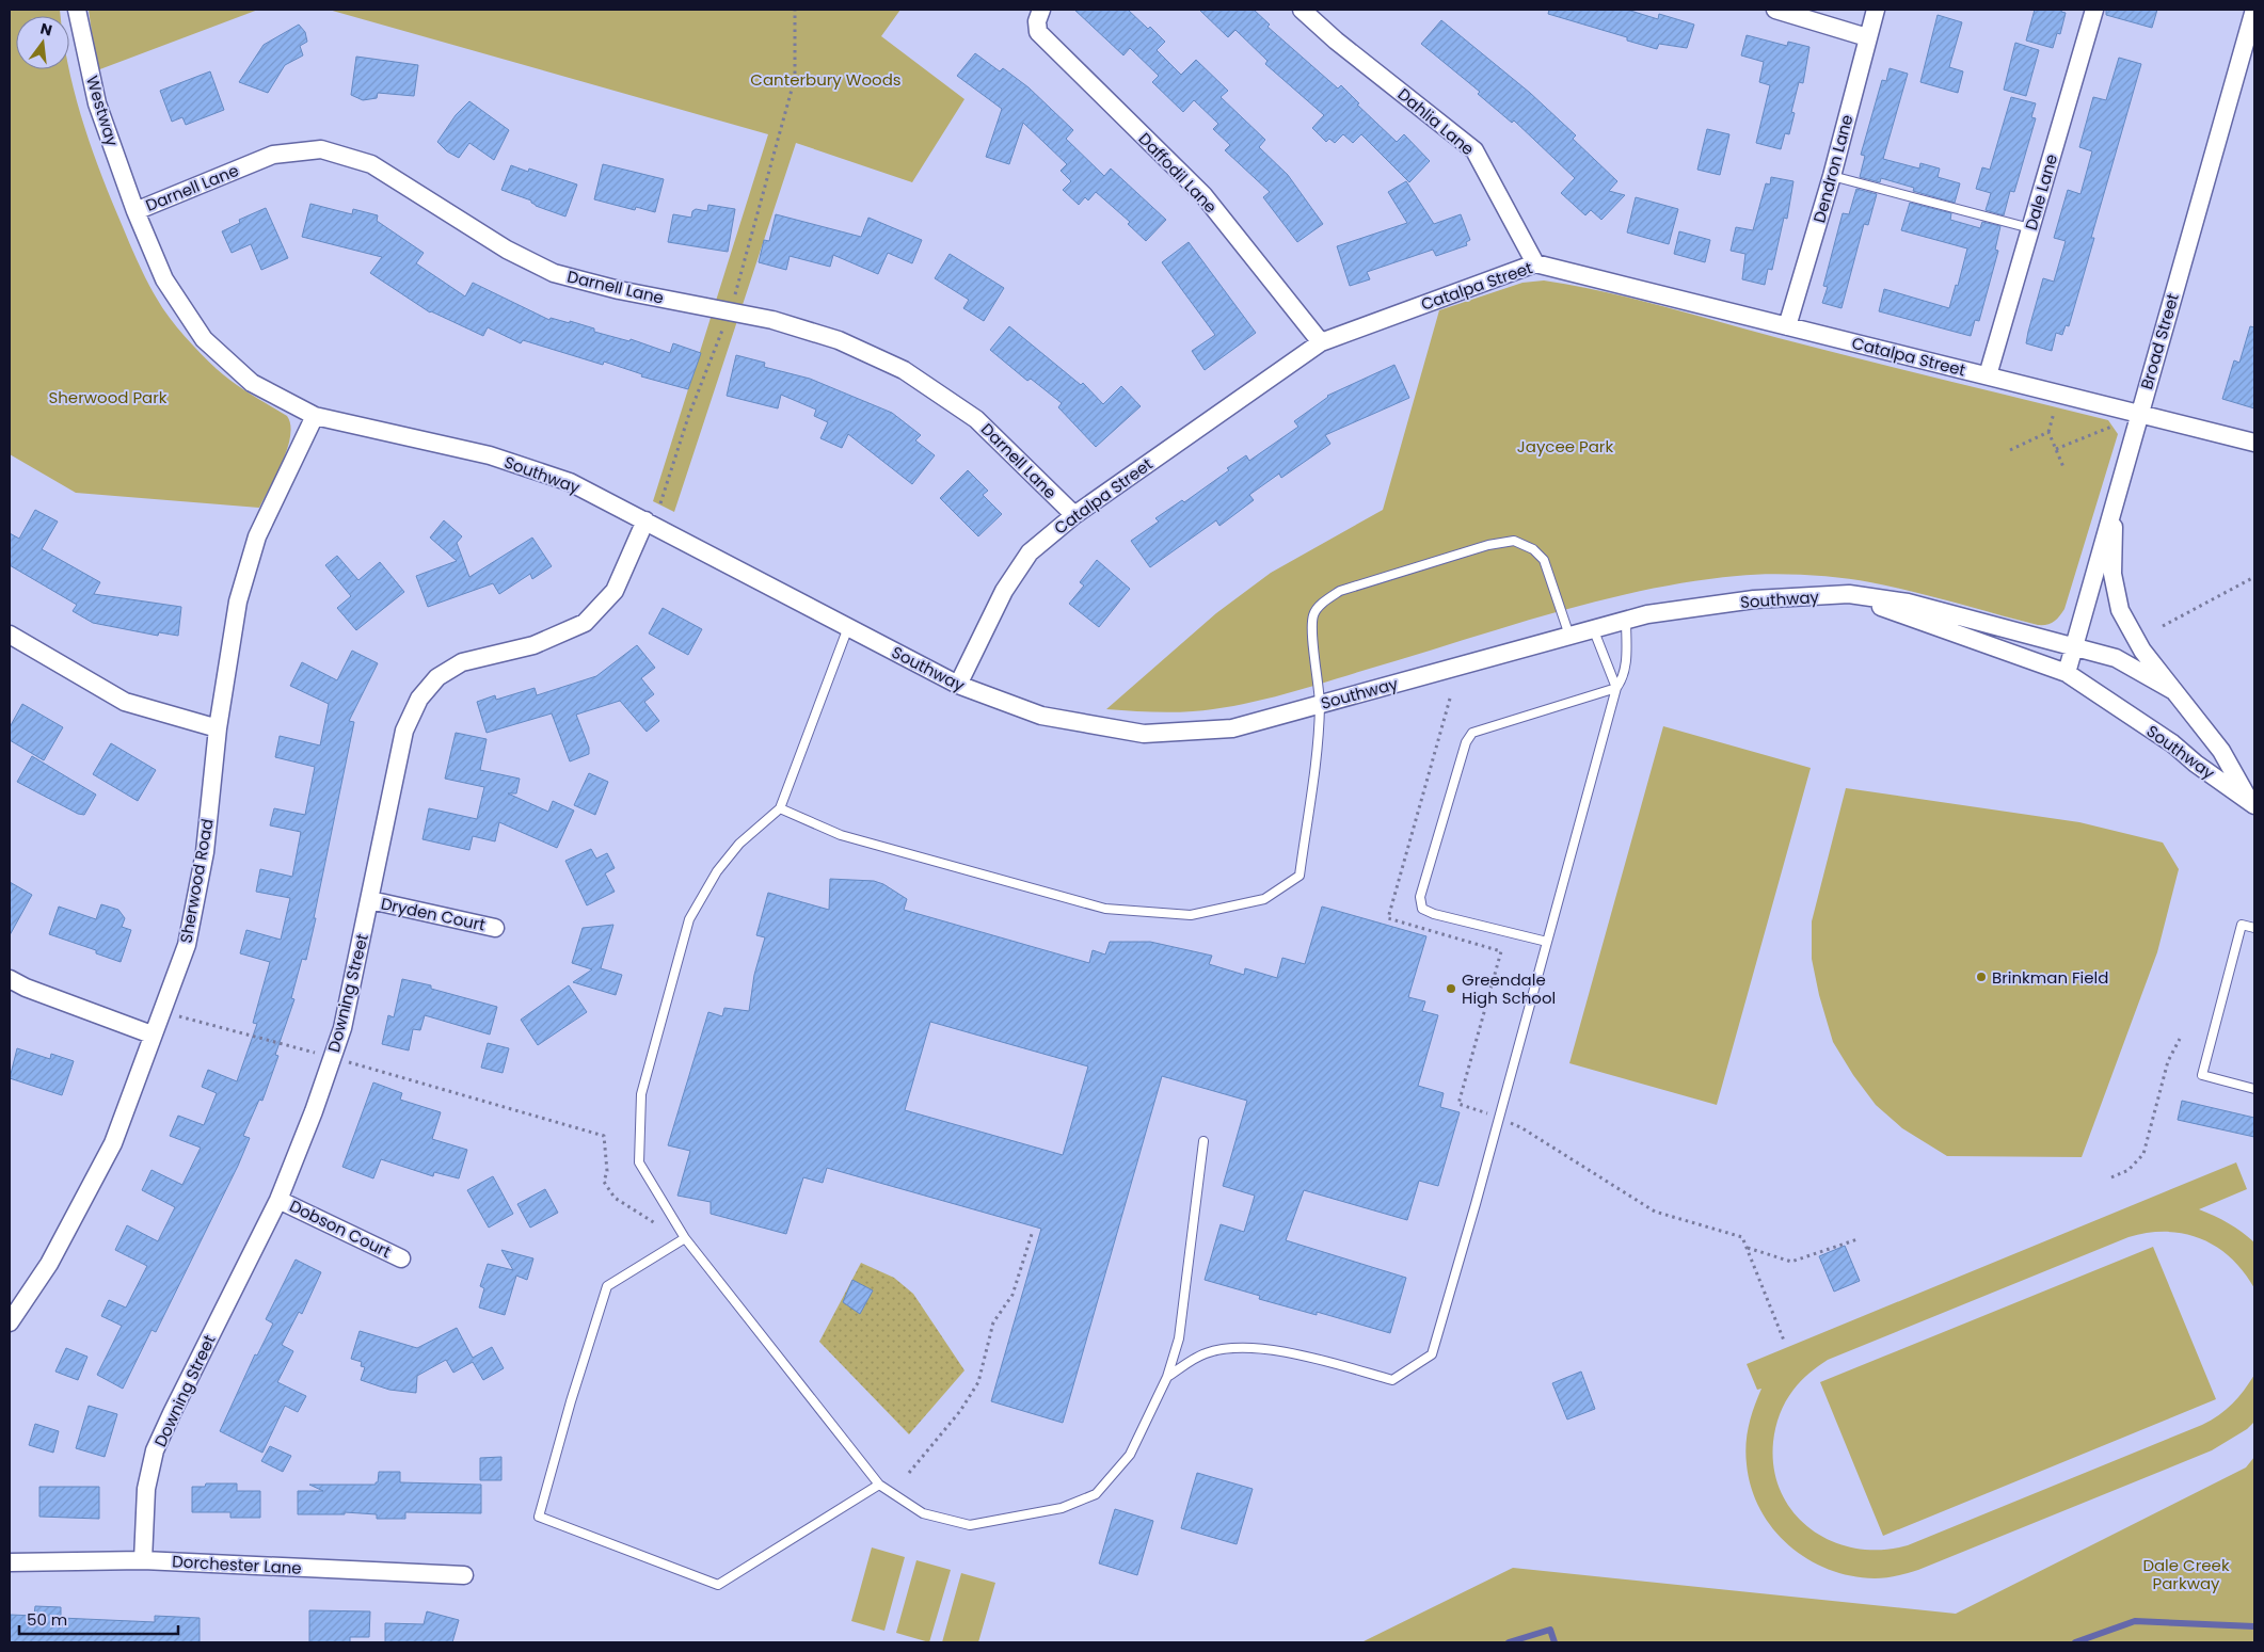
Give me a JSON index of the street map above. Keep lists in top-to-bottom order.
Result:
{
  "streets": {
    "street": [
      "Westway",
      "Dahlia Lane",
      "Dendron Lane",
      "Daffodil Lane",
      "Darnell Lane",
      "Dale Lane",
      "Catalpa Street",
      "Broad Street",
      "Southway",
      "Sherwood Road",
      "Dryden Court",
      "Downing Street",
      "Dobson Court",
      "Dorchester Lane"
    ]
  },
  "crossings": [
    ["Westway", "Darnell Lane"],
    ["Westway", "Southway"],
    ["Dahlia Lane", "Catalpa Street"],
    ["Dendron Lane", "Catalpa Street"],
    ["Daffodil Lane", "Catalpa Street"],
    ["Darnell Lane", "Catalpa Street"],
    ["Darnell Lane", "Southway"],
    ["Dale Lane", "Catalpa Street"],
    ["Catalpa Street", "Broad Street"],
    ["Catalpa Street", "Southway"],
    ["Broad Street", "Southway"],
    ["Southway", "Sherwood Road"],
    ["Southway", "Downing Street"],
    ["Dryden Court", "Downing Street"],
    ["Downing Street", "Dobson Court"],
    ["Downing Street", "Dorchester Lane"]
  ],
  "parks": [
    "Canterbury Woods",
    "Sherwood Park",
    "Jaycee Park",
    "Dale Creek Parkway"
  ],
  "places": ["Brinkman Field", "Greendale High School"],
  "scale_bar": "50 m",
  "north": "top"
}
